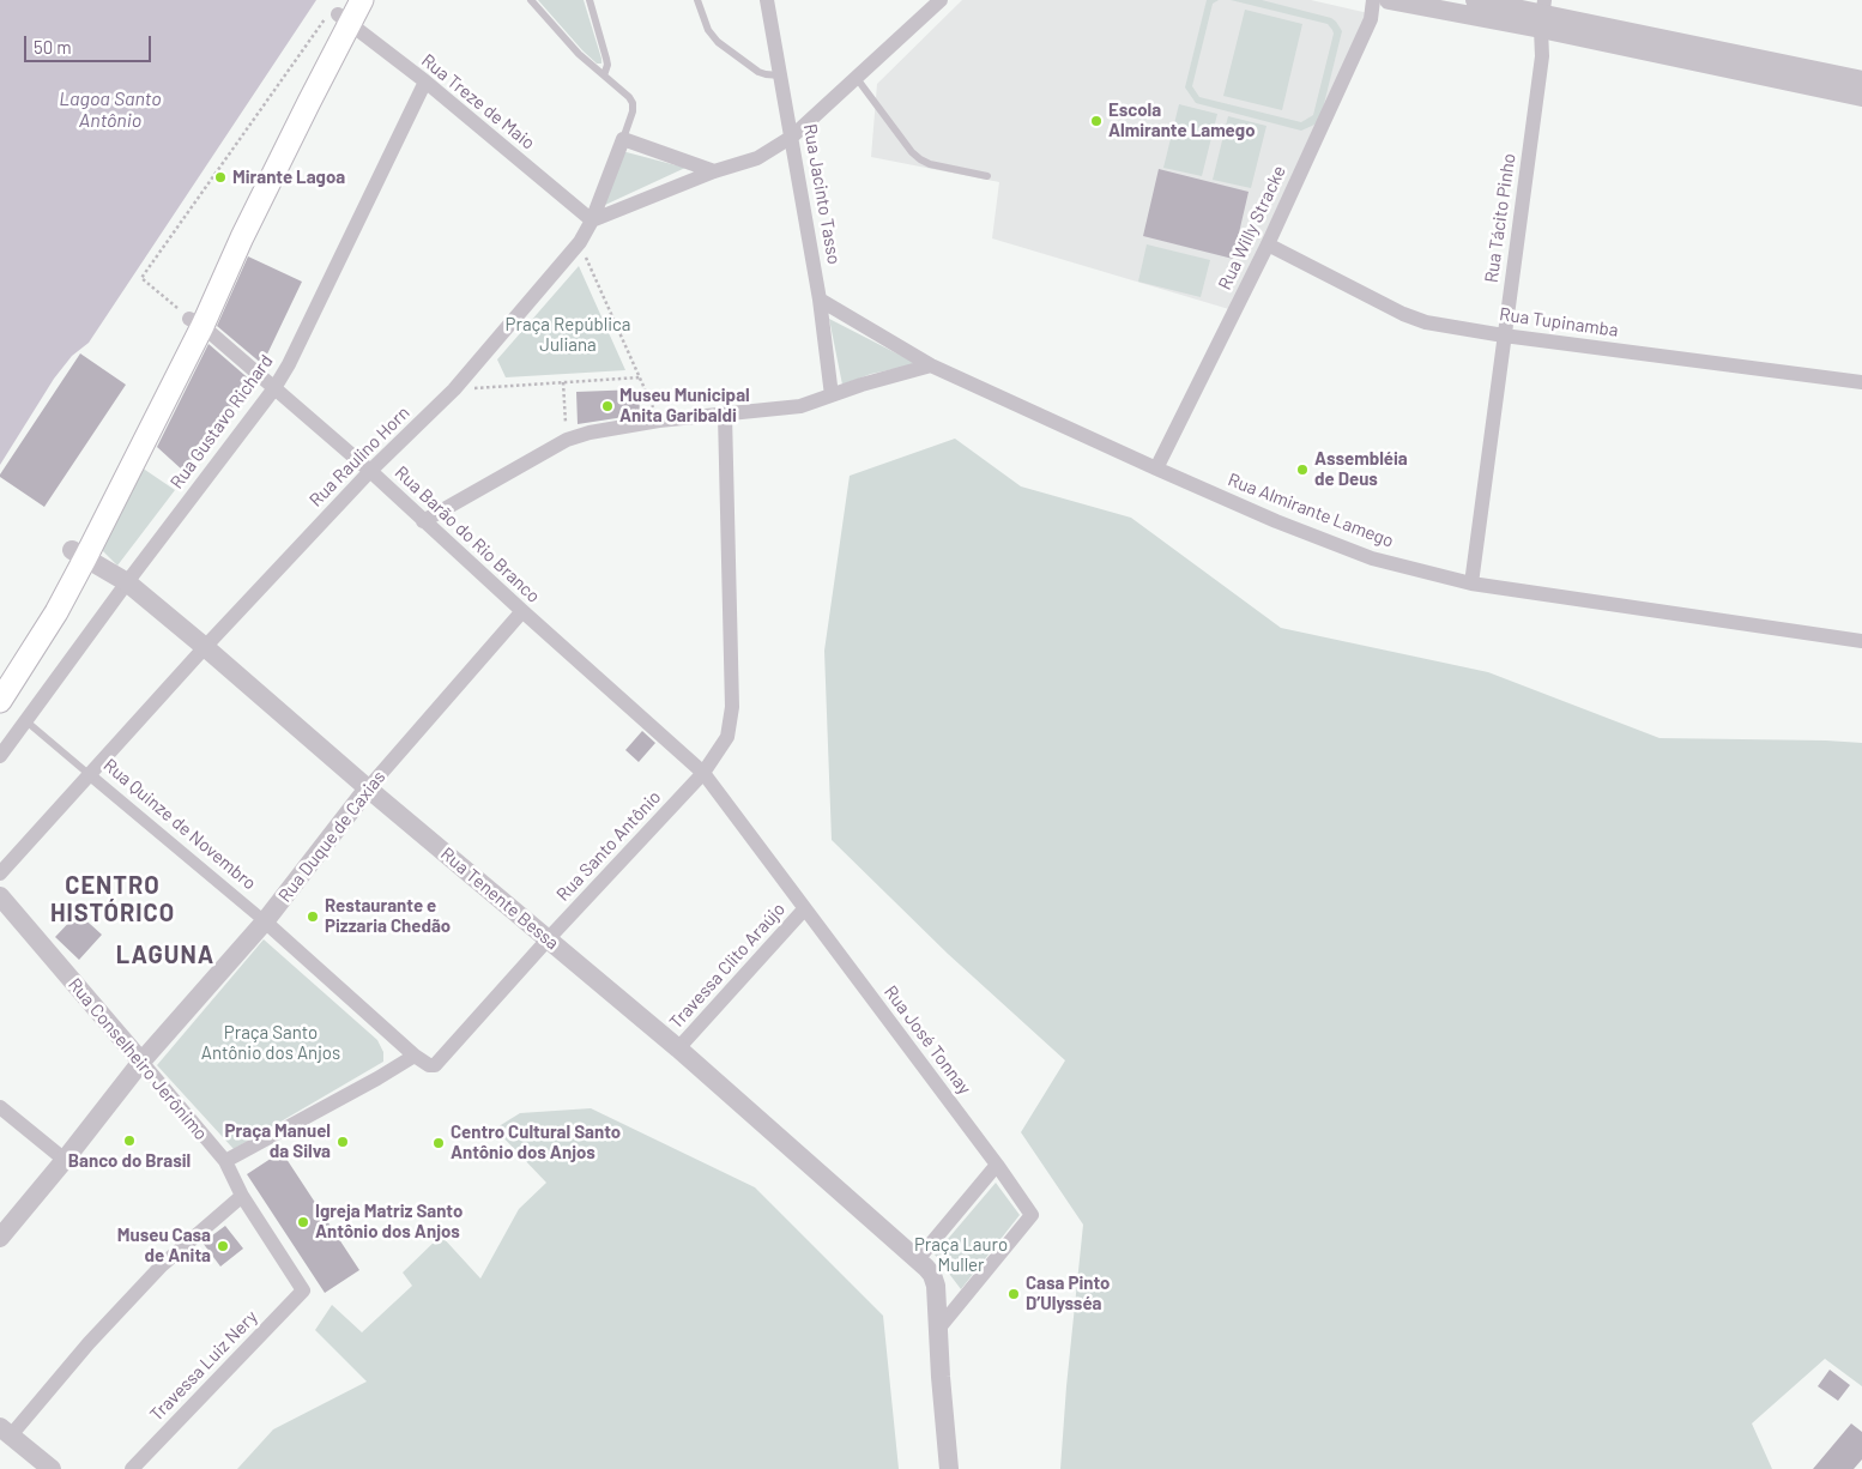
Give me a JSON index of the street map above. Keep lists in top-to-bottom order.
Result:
{
  "streets": {
    "street": [
      "Rua Treze de Maio",
      "Rua Jacinto Tasso",
      "Rua Tácito Pinho",
      "Rua Willy Stracke",
      "Rua Tupinamba",
      "Rua Gustavo Richard",
      "Rua Raulino Horn",
      "Rua Almirante Lamego",
      "Rua Barão do Rio Branco",
      "Rua Quinze de Novembro",
      "Rua Duque de Caxias",
      "Rua Santo Antônio",
      "Rua Tenente Bessa",
      "Travessa Clito Araújo",
      "Rua José Tonnay",
      "Rua Conselheiro Jerônimo",
      "Travessa Luiz Nery"
    ]
  },
  "crossings": [
    ["Rua Treze de Maio", "Rua Gustavo Richard"],
    ["Rua Treze de Maio", "Rua Raulino Horn"],
    ["Rua Jacinto Tasso", "Rua Almirante Lamego"],
    ["Rua Tácito Pinho", "Rua Tupinamba"],
    ["Rua Tácito Pinho", "Rua Almirante Lamego"],
    ["Rua Willy Stracke", "Rua Tupinamba"],
    ["Rua Willy Stracke", "Rua Almirante Lamego"],
    ["Rua Gustavo Richard", "Rua Barão do Rio Branco"],
    ["Rua Gustavo Richard", "Rua Quinze de Novembro"],
    ["Rua Gustavo Richard", "Rua Tenente Bessa"],
    ["Rua Raulino Horn", "Rua Barão do Rio Branco"],
    ["Rua Raulino Horn", "Rua Quinze de Novembro"],
    ["Rua Raulino Horn", "Rua Tenente Bessa"],
    ["Rua Barão do Rio Branco", "Rua Duque de Caxias"],
    ["Rua Barão do Rio Branco", "Rua Santo Antônio"],
    ["Rua Barão do Rio Branco", "Rua José Tonnay"],
    ["Rua Quinze de Novembro", "Rua Duque de Caxias"],
    ["Rua Quinze de Novembro", "Rua Santo Antônio"],
    ["Rua Duque de Caxias", "Rua Tenente Bessa"],
    ["Rua Duque de Caxias", "Rua Conselheiro Jerônimo"],
    ["Rua Santo Antônio", "Rua Tenente Bessa"],
    ["Rua Santo Antônio", "Rua José Tonnay"],
    ["Rua Tenente Bessa", "Travessa Clito Araújo"],
    ["Rua Tenente Bessa", "Rua José Tonnay"],
    ["Travessa Clito Araújo", "Rua José Tonnay"],
    ["Rua Conselheiro Jerônimo", "Travessa Luiz Nery"]
  ],
  "districts": ["CENTRO HISTÓRICO", "LAGUNA"],
  "water": ["Lagoa Santo Antônio"],
  "parks": ["Praça República Juliana", "Praça Santo Antônio dos Anjos", "Praça Lauro Muller"],
  "places": [
    "Escola Almirante Lamego",
    "Mirante Lagoa",
    "Museu Municipal Anita Garibaldi",
    "Assembléia de Deus",
    "Restaurante e Pizzaria Chedão",
    "Banco do Brasil",
    "Praça Manuel da Silva",
    "Centro Cultural Santo Antônio dos Anjos",
    "Igreja Matriz Santo Antônio dos Anjos",
    "Museu Casa de Anita",
    "Casa Pinto D’Ulysséa"
  ],
  "scale_bar": "50 m"
}
